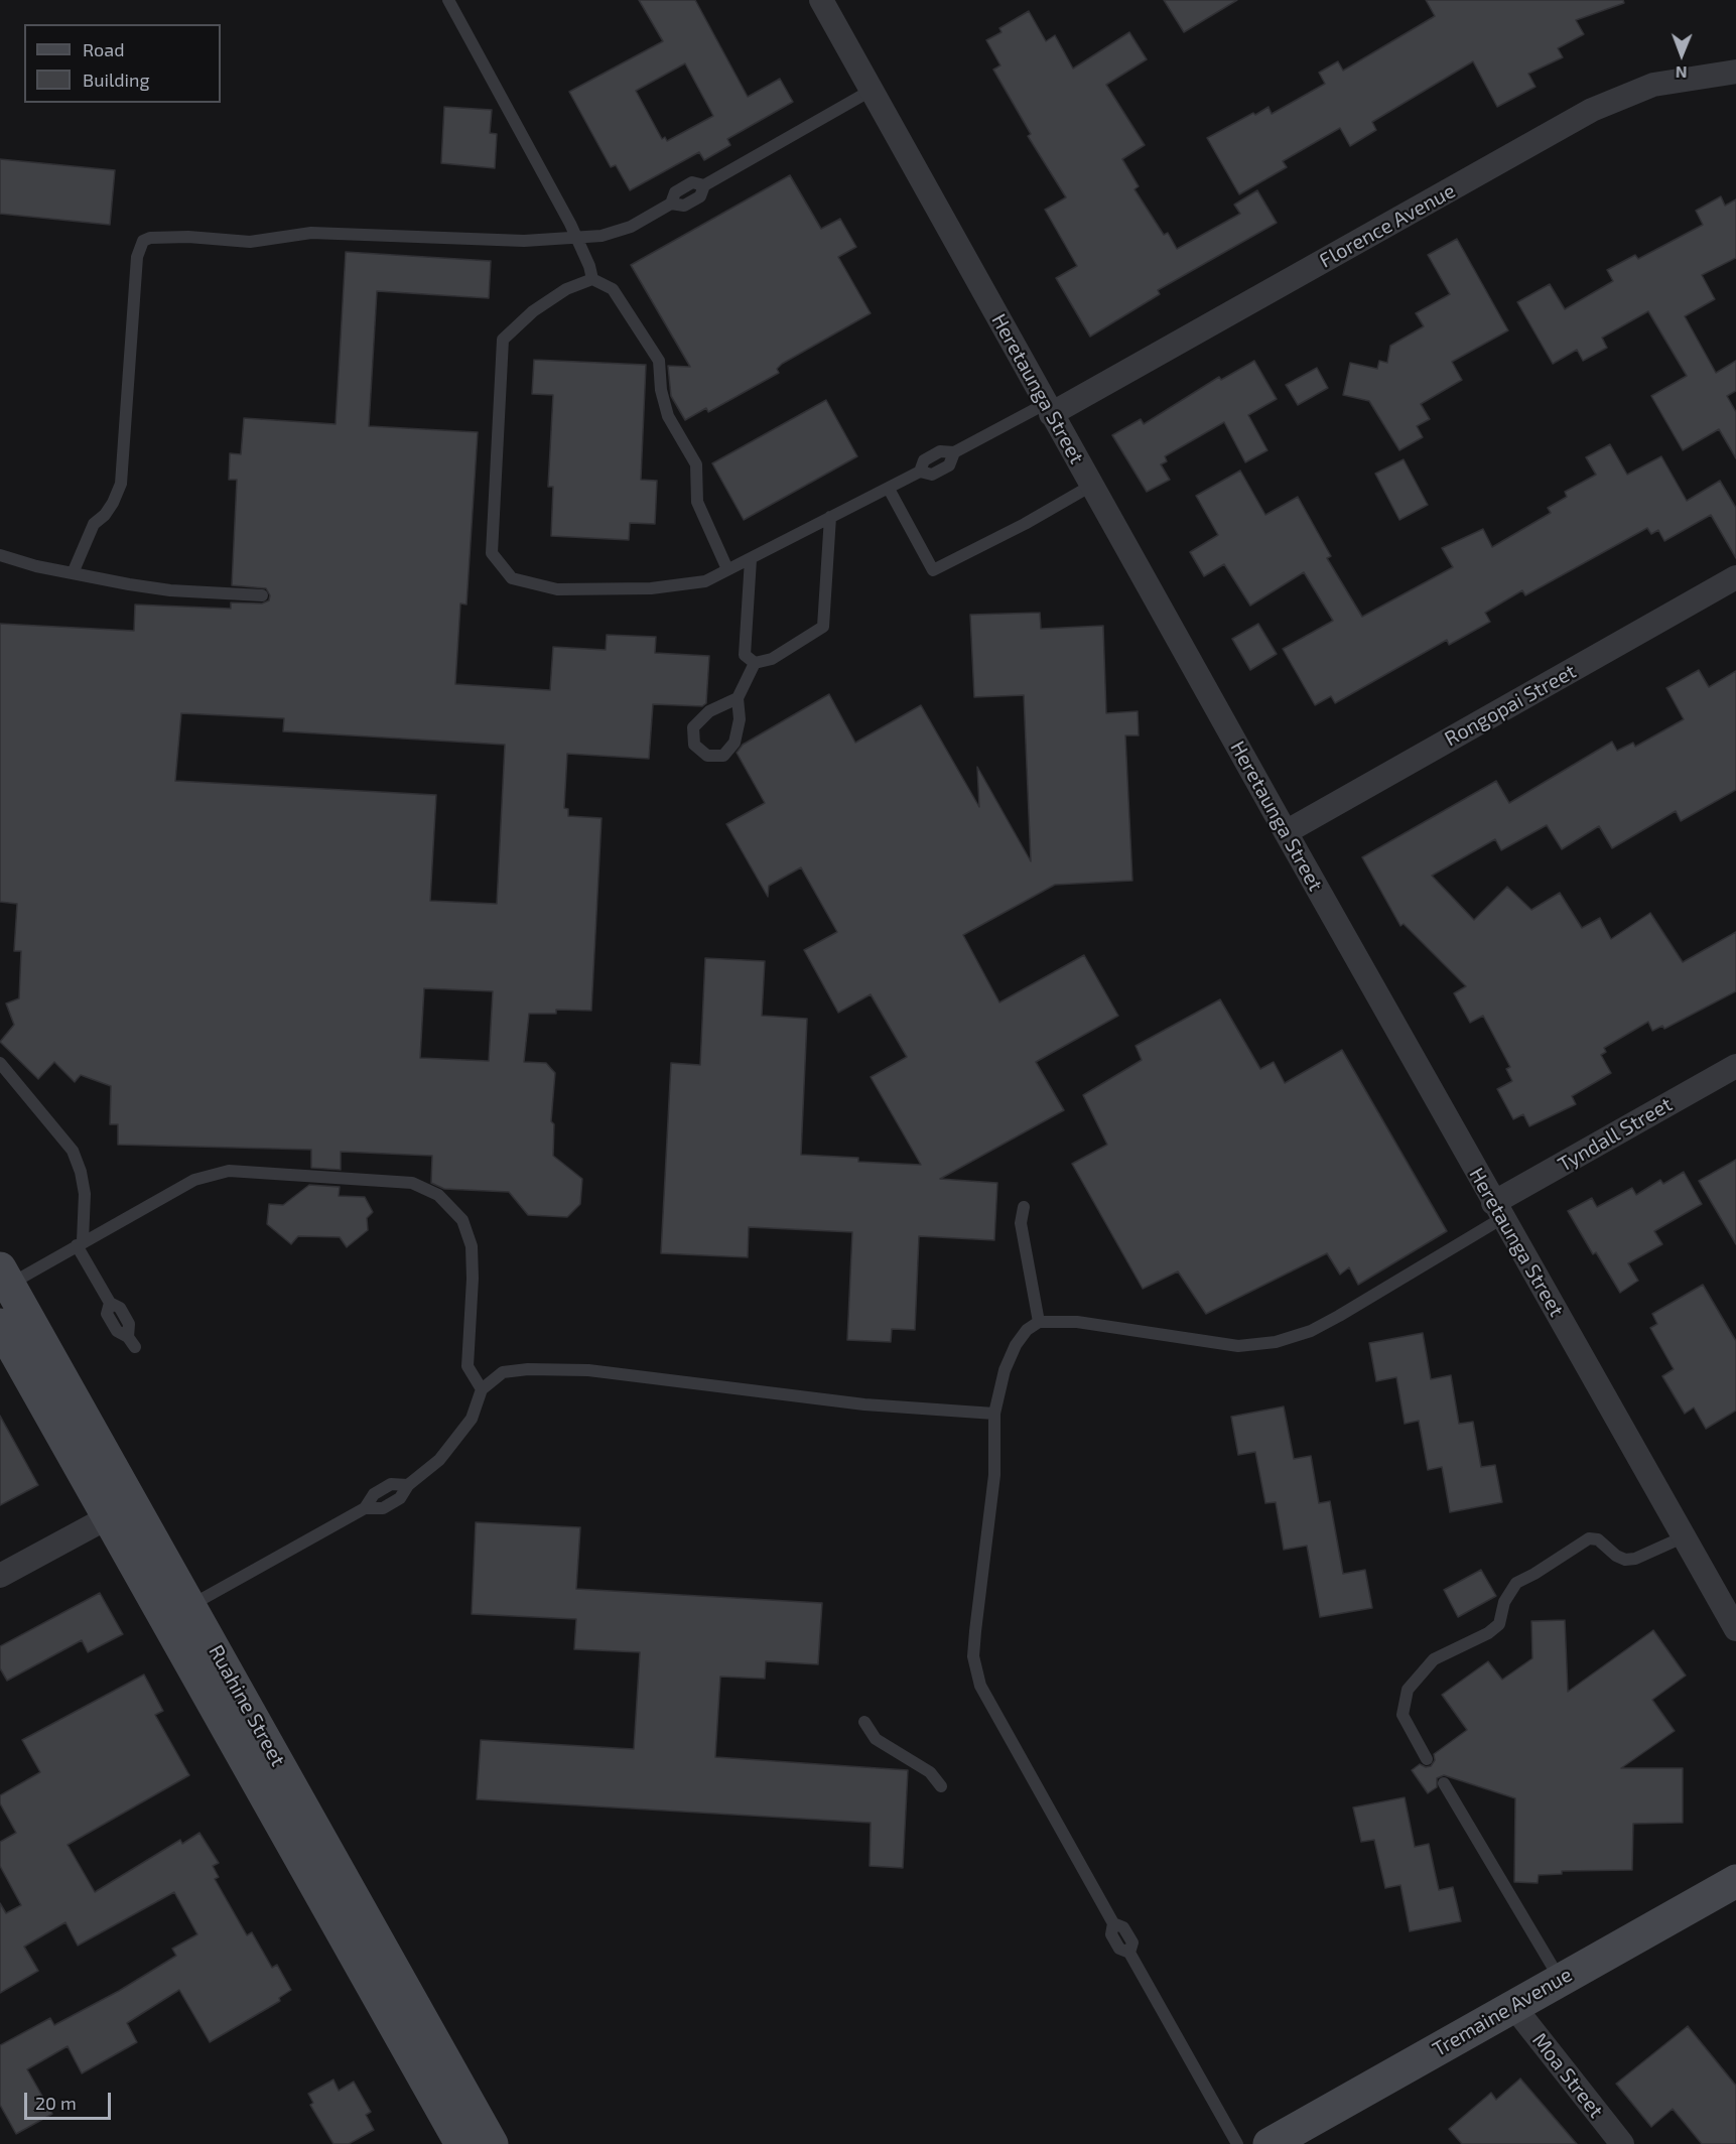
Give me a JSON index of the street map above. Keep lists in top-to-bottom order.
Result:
{
  "streets": {
    "main road": ["Ruahine Street", "Tremaine Avenue"],
    "street": [
      "Florence Avenue",
      "Heretaunga Street",
      "Rongopai Street",
      "Tyndall Street",
      "Moa Street"
    ]
  },
  "crossings": [
    ["Florence Avenue", "Heretaunga Street"],
    ["Heretaunga Street", "Rongopai Street"],
    ["Heretaunga Street", "Tyndall Street"],
    ["Tremaine Avenue", "Moa Street"]
  ],
  "legend": ["Road", "Building"],
  "scale_bar": "20 m",
  "north": "bottom"
}
